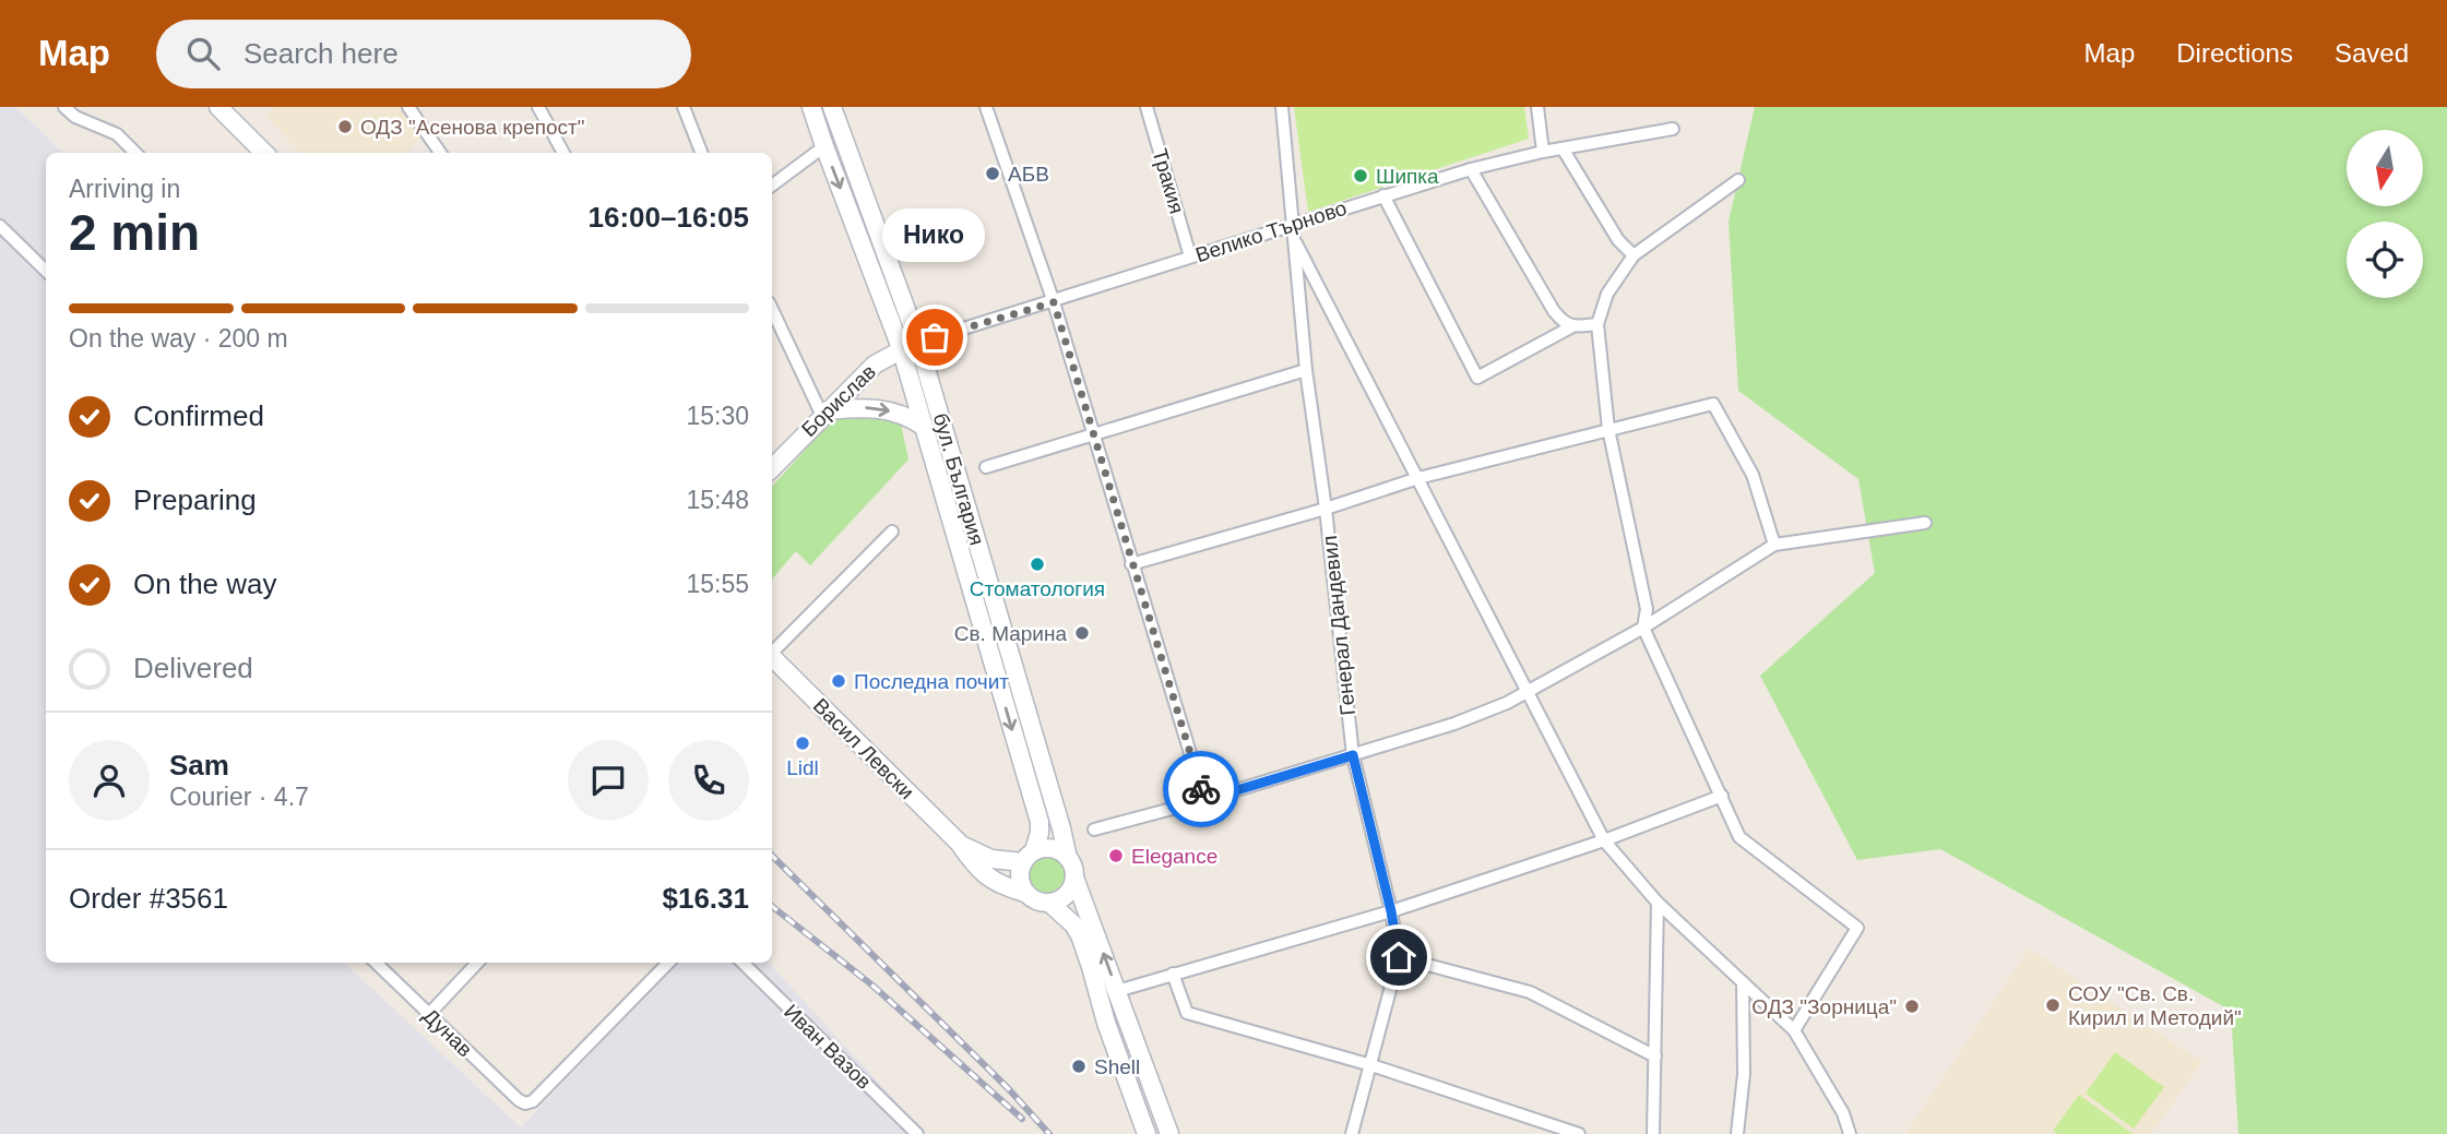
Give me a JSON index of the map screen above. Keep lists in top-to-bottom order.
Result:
{
  "streets": {
    "main road": ["Борислав", "бул. България", "Васил Левски"],
    "street": [
      "Тракия",
      "Велико Търново",
      "Генерал Дандевил",
      "Дунав",
      "Иван Вазов"
    ]
  },
  "crossings": [
    ["Тракия", "Велико Търново"],
    ["Велико Търново", "Борислав"],
    ["Велико Търново", "бул. България"],
    ["Велико Търново", "Генерал Дандевил"],
    ["Борислав", "бул. България"],
    ["бул. България", "Васил Левски"]
  ],
  "places": [
    "ОДЗ \"Асенова крепост\"",
    "АБВ",
    "Шипка",
    "Нико",
    "Стоматология",
    "Св. Марина",
    "Последна почит",
    "Lidl",
    "Elegance",
    "СОУ \"Св. Св. Кирил и Методий\"",
    "ОДЗ \"Зорница\"",
    "Shell"
  ],
  "north": "bottom",
  "page": {
    "header": "Map",
    "search": "Search here",
    "nav": ["Map", "Directions", "Saved"],
    "heading": ["2 min", "Arriving in", "16:00–16:05"],
    "panel": [
      "Sam",
      "Courier · 4.7",
      "Order #3561",
      "$16.31"
    ],
    "bubble": "Нико",
    "bar": "On the way · 200 m",
    "list": [
      ["Confirmed", "15:30"],
      ["Preparing", "15:48"],
      ["On the way", "15:55"],
      "Delivered"
    ]
  }
}
